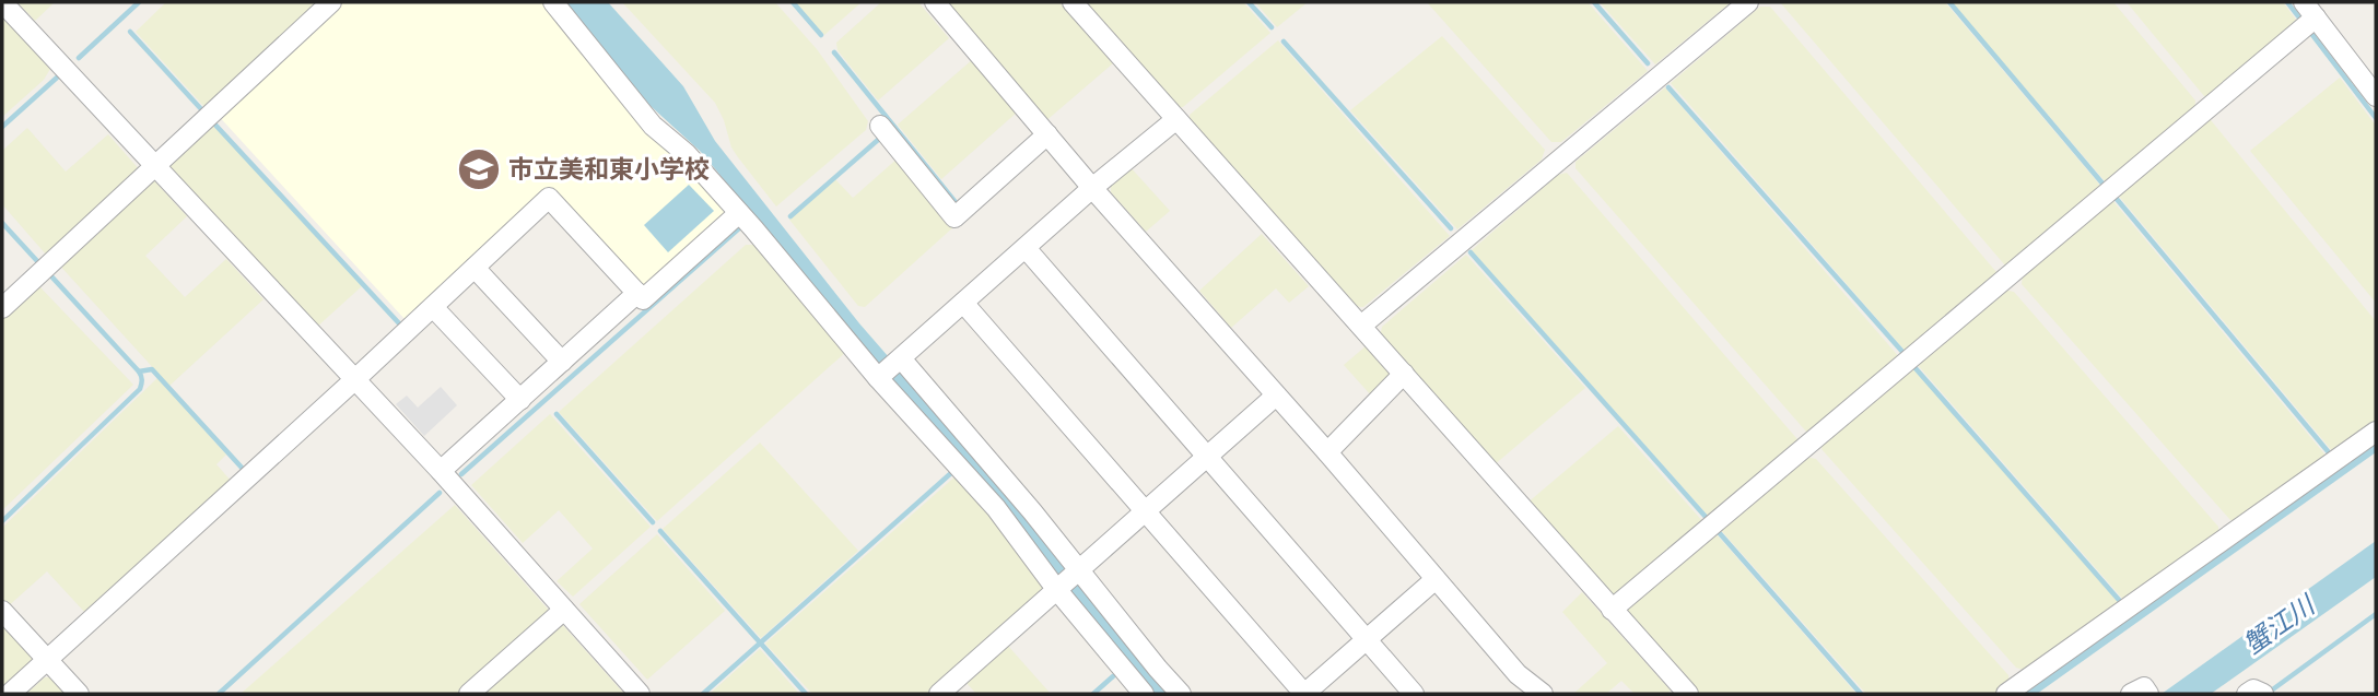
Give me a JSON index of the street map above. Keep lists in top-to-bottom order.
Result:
{
  "water": ["蟹江川"],
  "places": {
    "school or university": ["市立美和東小学校"]
  }
}
